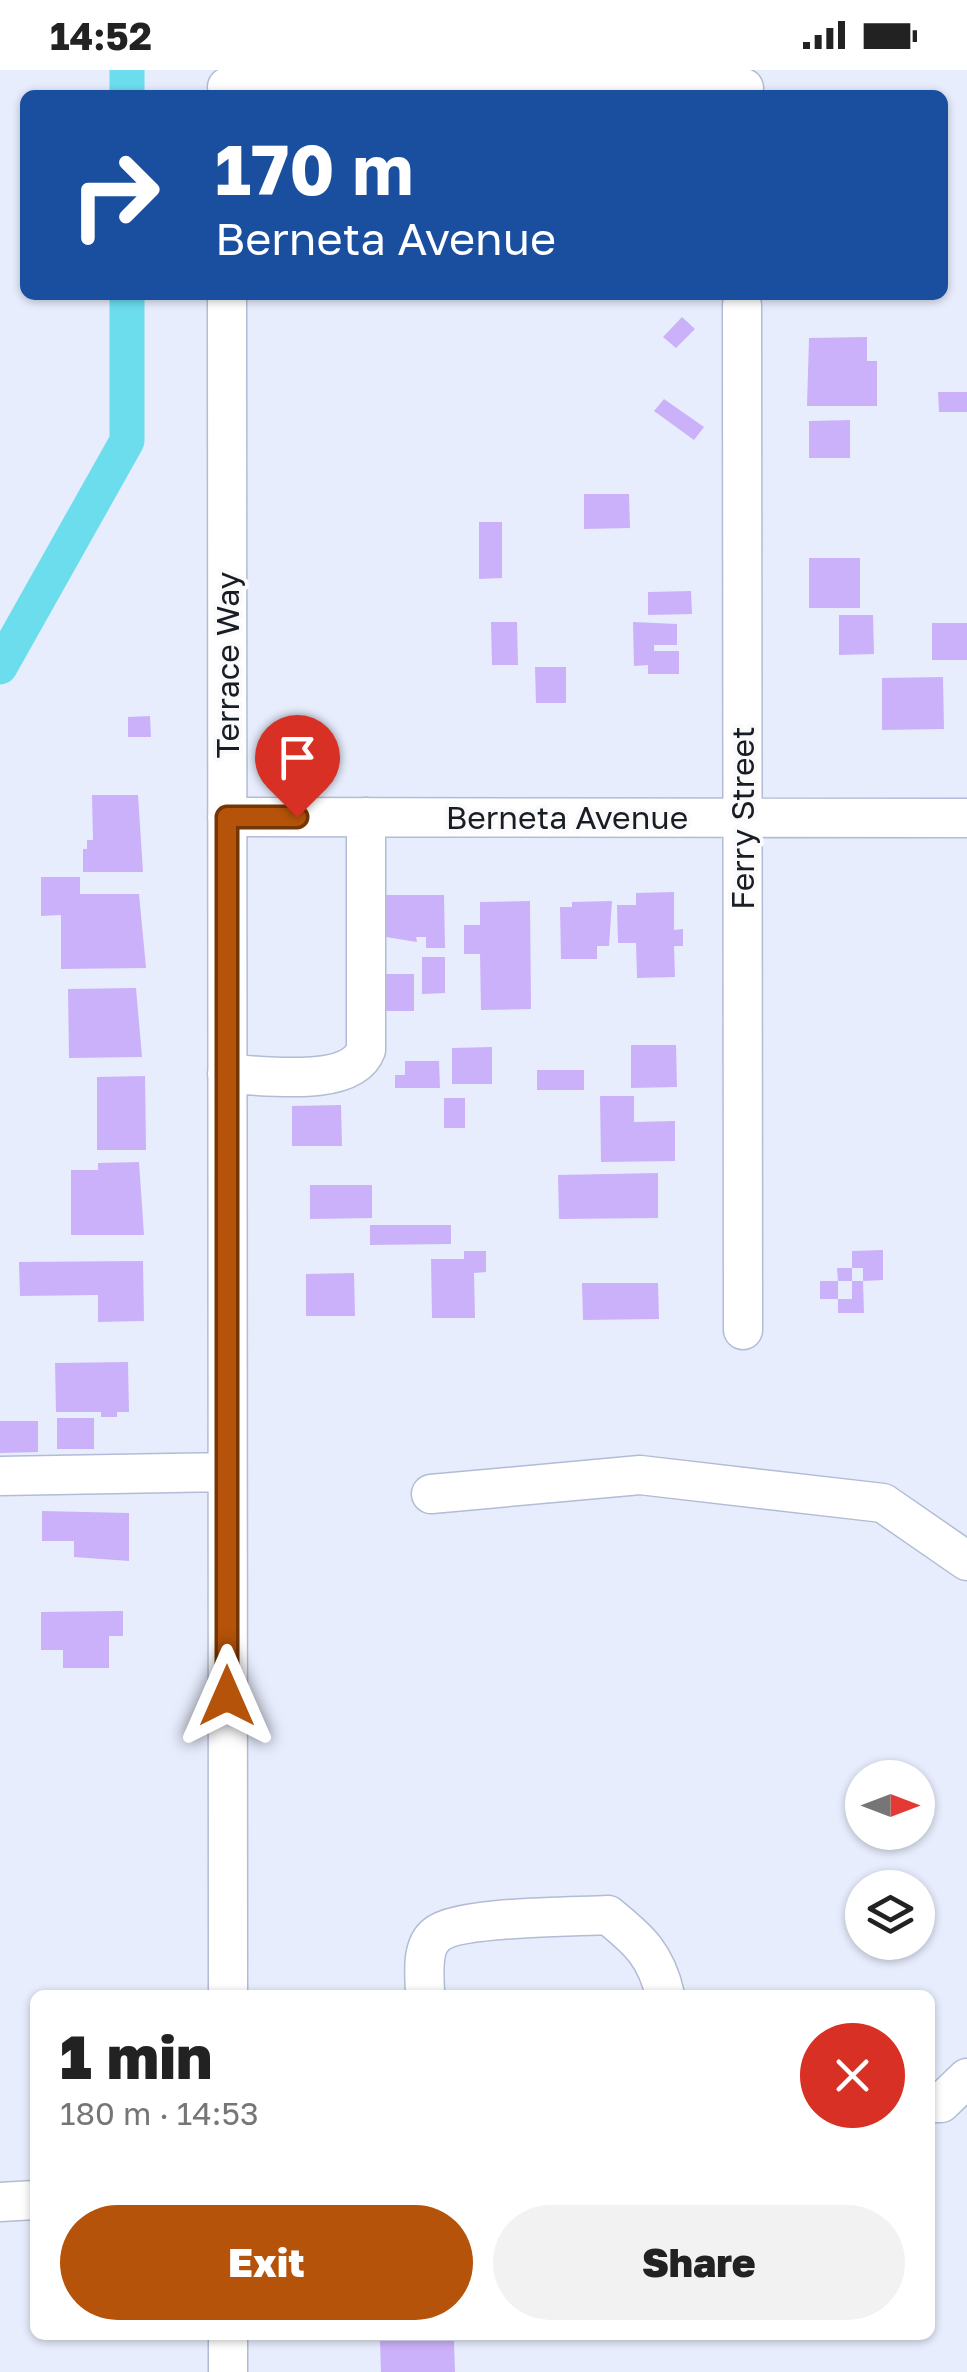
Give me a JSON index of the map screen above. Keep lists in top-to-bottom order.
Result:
{
  "streets": {
    "street": ["Terrace Way", "Berneta Avenue", "Ferry Street"]
  },
  "crossings": [
    ["Terrace Way", "Berneta Avenue"],
    ["Berneta Avenue", "Ferry Street"]
  ],
  "north": "right",
  "page": {
    "status": "14:52",
    "turn": ["170 m", "Berneta Avenue"],
    "heading": ["1 min", "180 m · 14:53"],
    "buttons": ["Exit", "Share"]
  }
}
